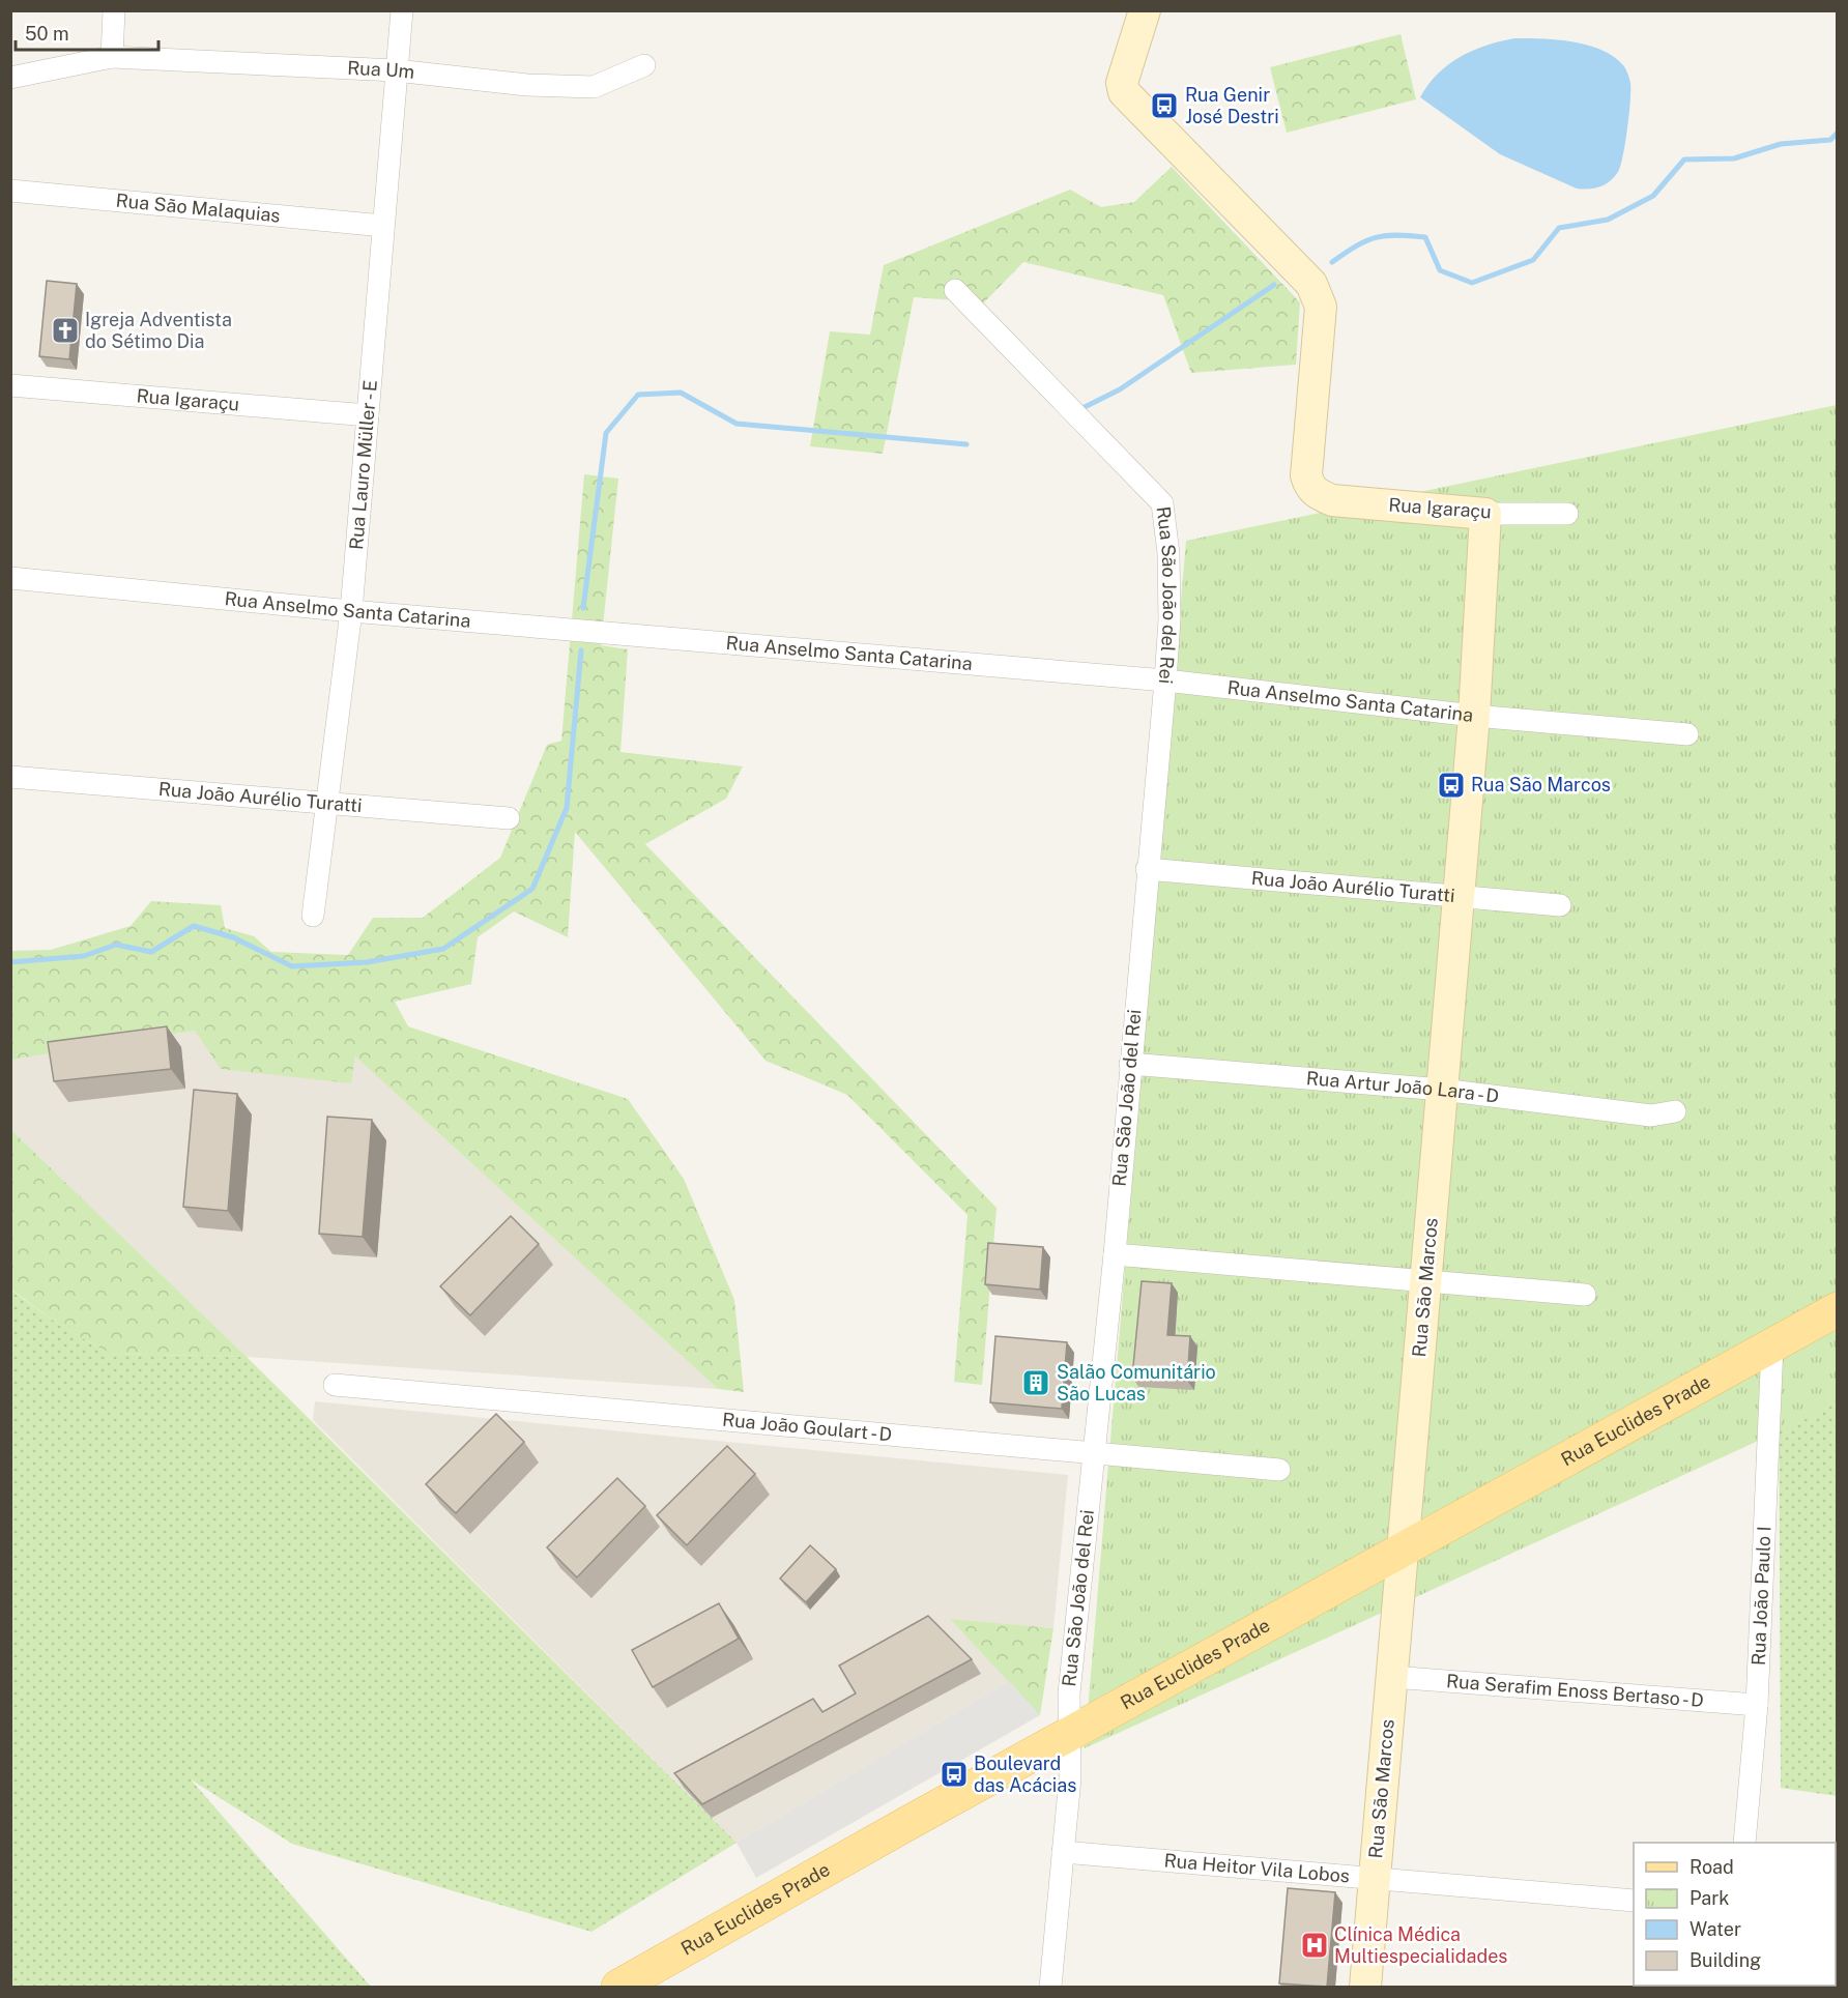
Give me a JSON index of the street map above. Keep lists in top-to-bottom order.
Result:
{
  "streets": {
    "main road": ["Rua Euclides Prade"],
    "street": [
      "Rua Um",
      "Rua São Malaquias",
      "Rua Igaraçu",
      "Rua Lauro Müller - E",
      "Rua São João del Rei",
      "Rua Anselmo Santa Catarina",
      "Rua João Aurélio Turatti",
      "Rua Artur João Lara - D",
      "Rua São Marcos",
      "Rua João Goulart - D",
      "Rua João Paulo I",
      "Rua Serafim Enoss Bertaso - D",
      "Rua Heitor Vila Lobos"
    ]
  },
  "crossings": [
    ["Rua Um", "Rua Lauro Müller - E"],
    ["Rua São Malaquias", "Rua Lauro Müller - E"],
    ["Rua Igaraçu", "Rua Lauro Müller - E"],
    ["Rua Igaraçu", "Rua São Marcos"],
    ["Rua Lauro Müller - E", "Rua Anselmo Santa Catarina"],
    ["Rua Lauro Müller - E", "Rua João Aurélio Turatti"],
    ["Rua São João del Rei", "Rua Anselmo Santa Catarina"],
    ["Rua São João del Rei", "Rua João Aurélio Turatti"],
    ["Rua São João del Rei", "Rua Artur João Lara - D"],
    ["Rua São João del Rei", "Rua Euclides Prade"],
    ["Rua São João del Rei", "Rua João Goulart - D"],
    ["Rua São João del Rei", "Rua Heitor Vila Lobos"],
    ["Rua Anselmo Santa Catarina", "Rua São Marcos"],
    ["Rua João Aurélio Turatti", "Rua São Marcos"],
    ["Rua Artur João Lara - D", "Rua São Marcos"],
    ["Rua São Marcos", "Rua Euclides Prade"],
    ["Rua São Marcos", "Rua Serafim Enoss Bertaso - D"],
    ["Rua São Marcos", "Rua Heitor Vila Lobos"],
    ["Rua Euclides Prade", "Rua João Paulo I"],
    ["Rua João Paulo I", "Rua Serafim Enoss Bertaso - D"]
  ],
  "places": {
    "bus stop": ["Rua Genir José Destri", "Rua São Marcos", "Boulevard das Acácias"],
    "church": ["Igreja Adventista do Sétimo Dia"],
    "building": ["Salão Comunitário São Lucas"],
    "hospital": ["Clínica Médica Multiespecialidades"]
  },
  "legend": [
    "Road",
    "Park",
    "Water",
    "Building"
  ],
  "scale_bar": "50 m"
}
